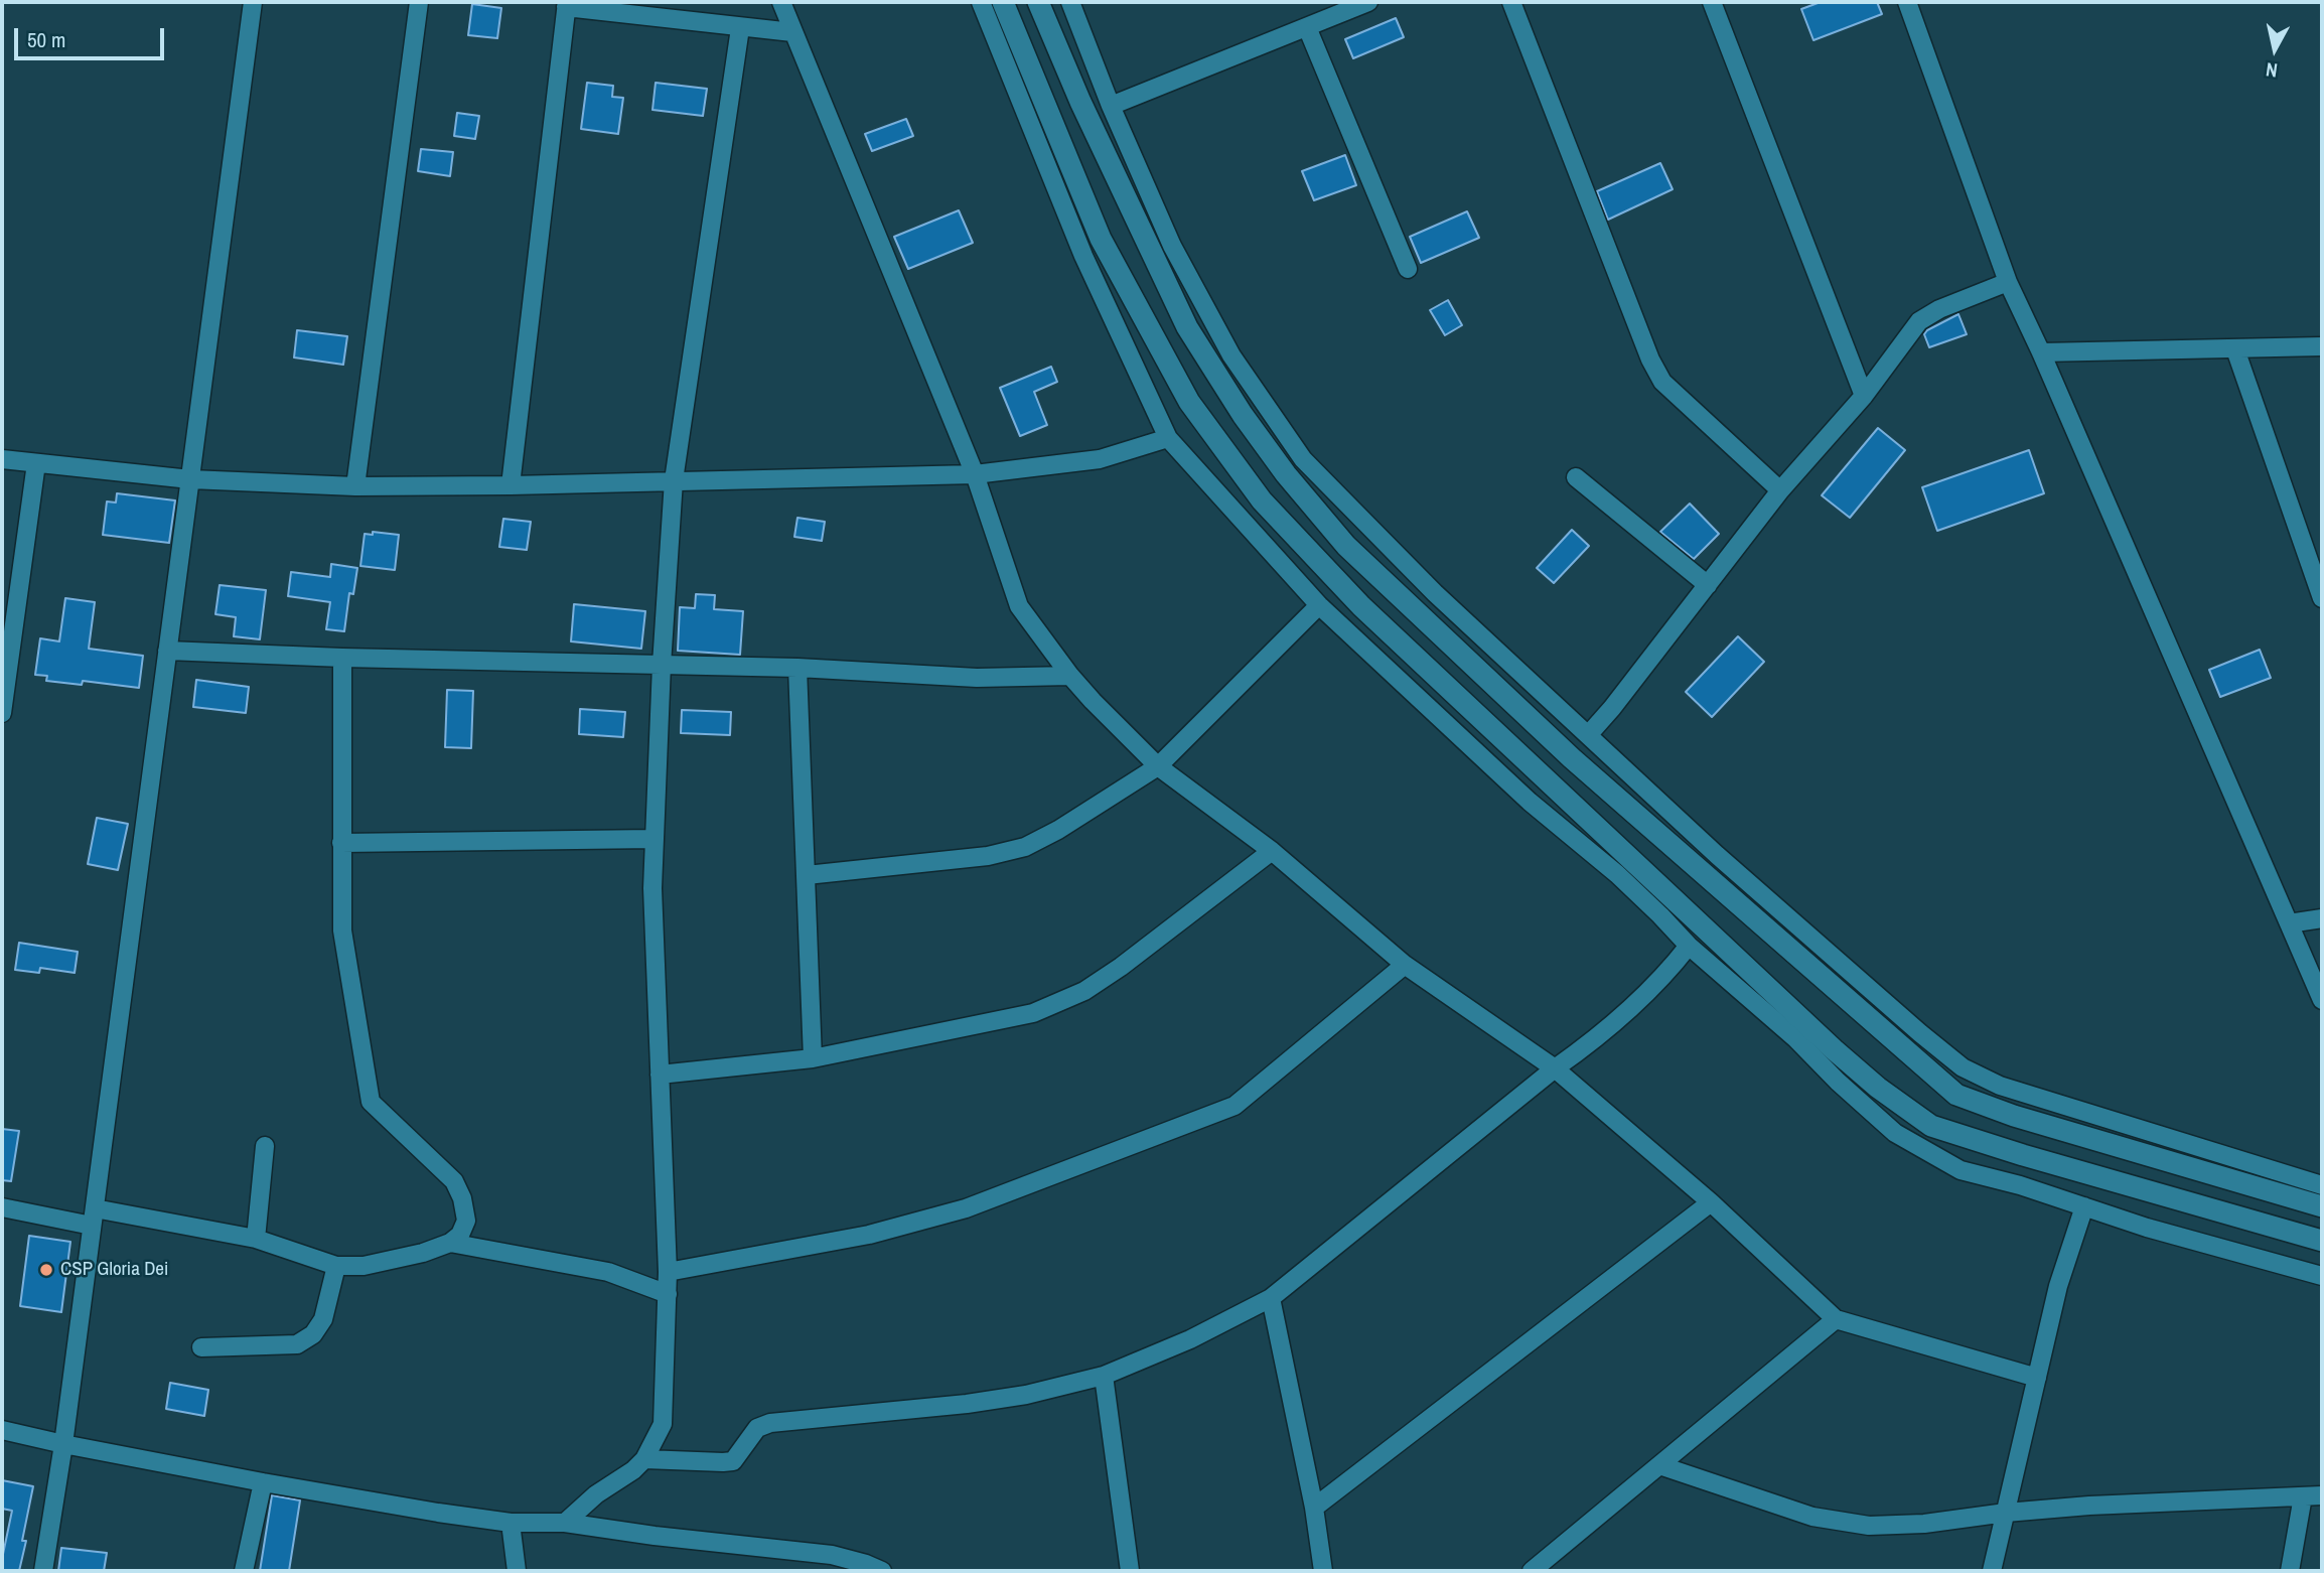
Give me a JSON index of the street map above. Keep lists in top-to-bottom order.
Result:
{
  "places": ["CSP Gloria Dei"],
  "scale_bar": "50 m",
  "north": "bottom"
}
